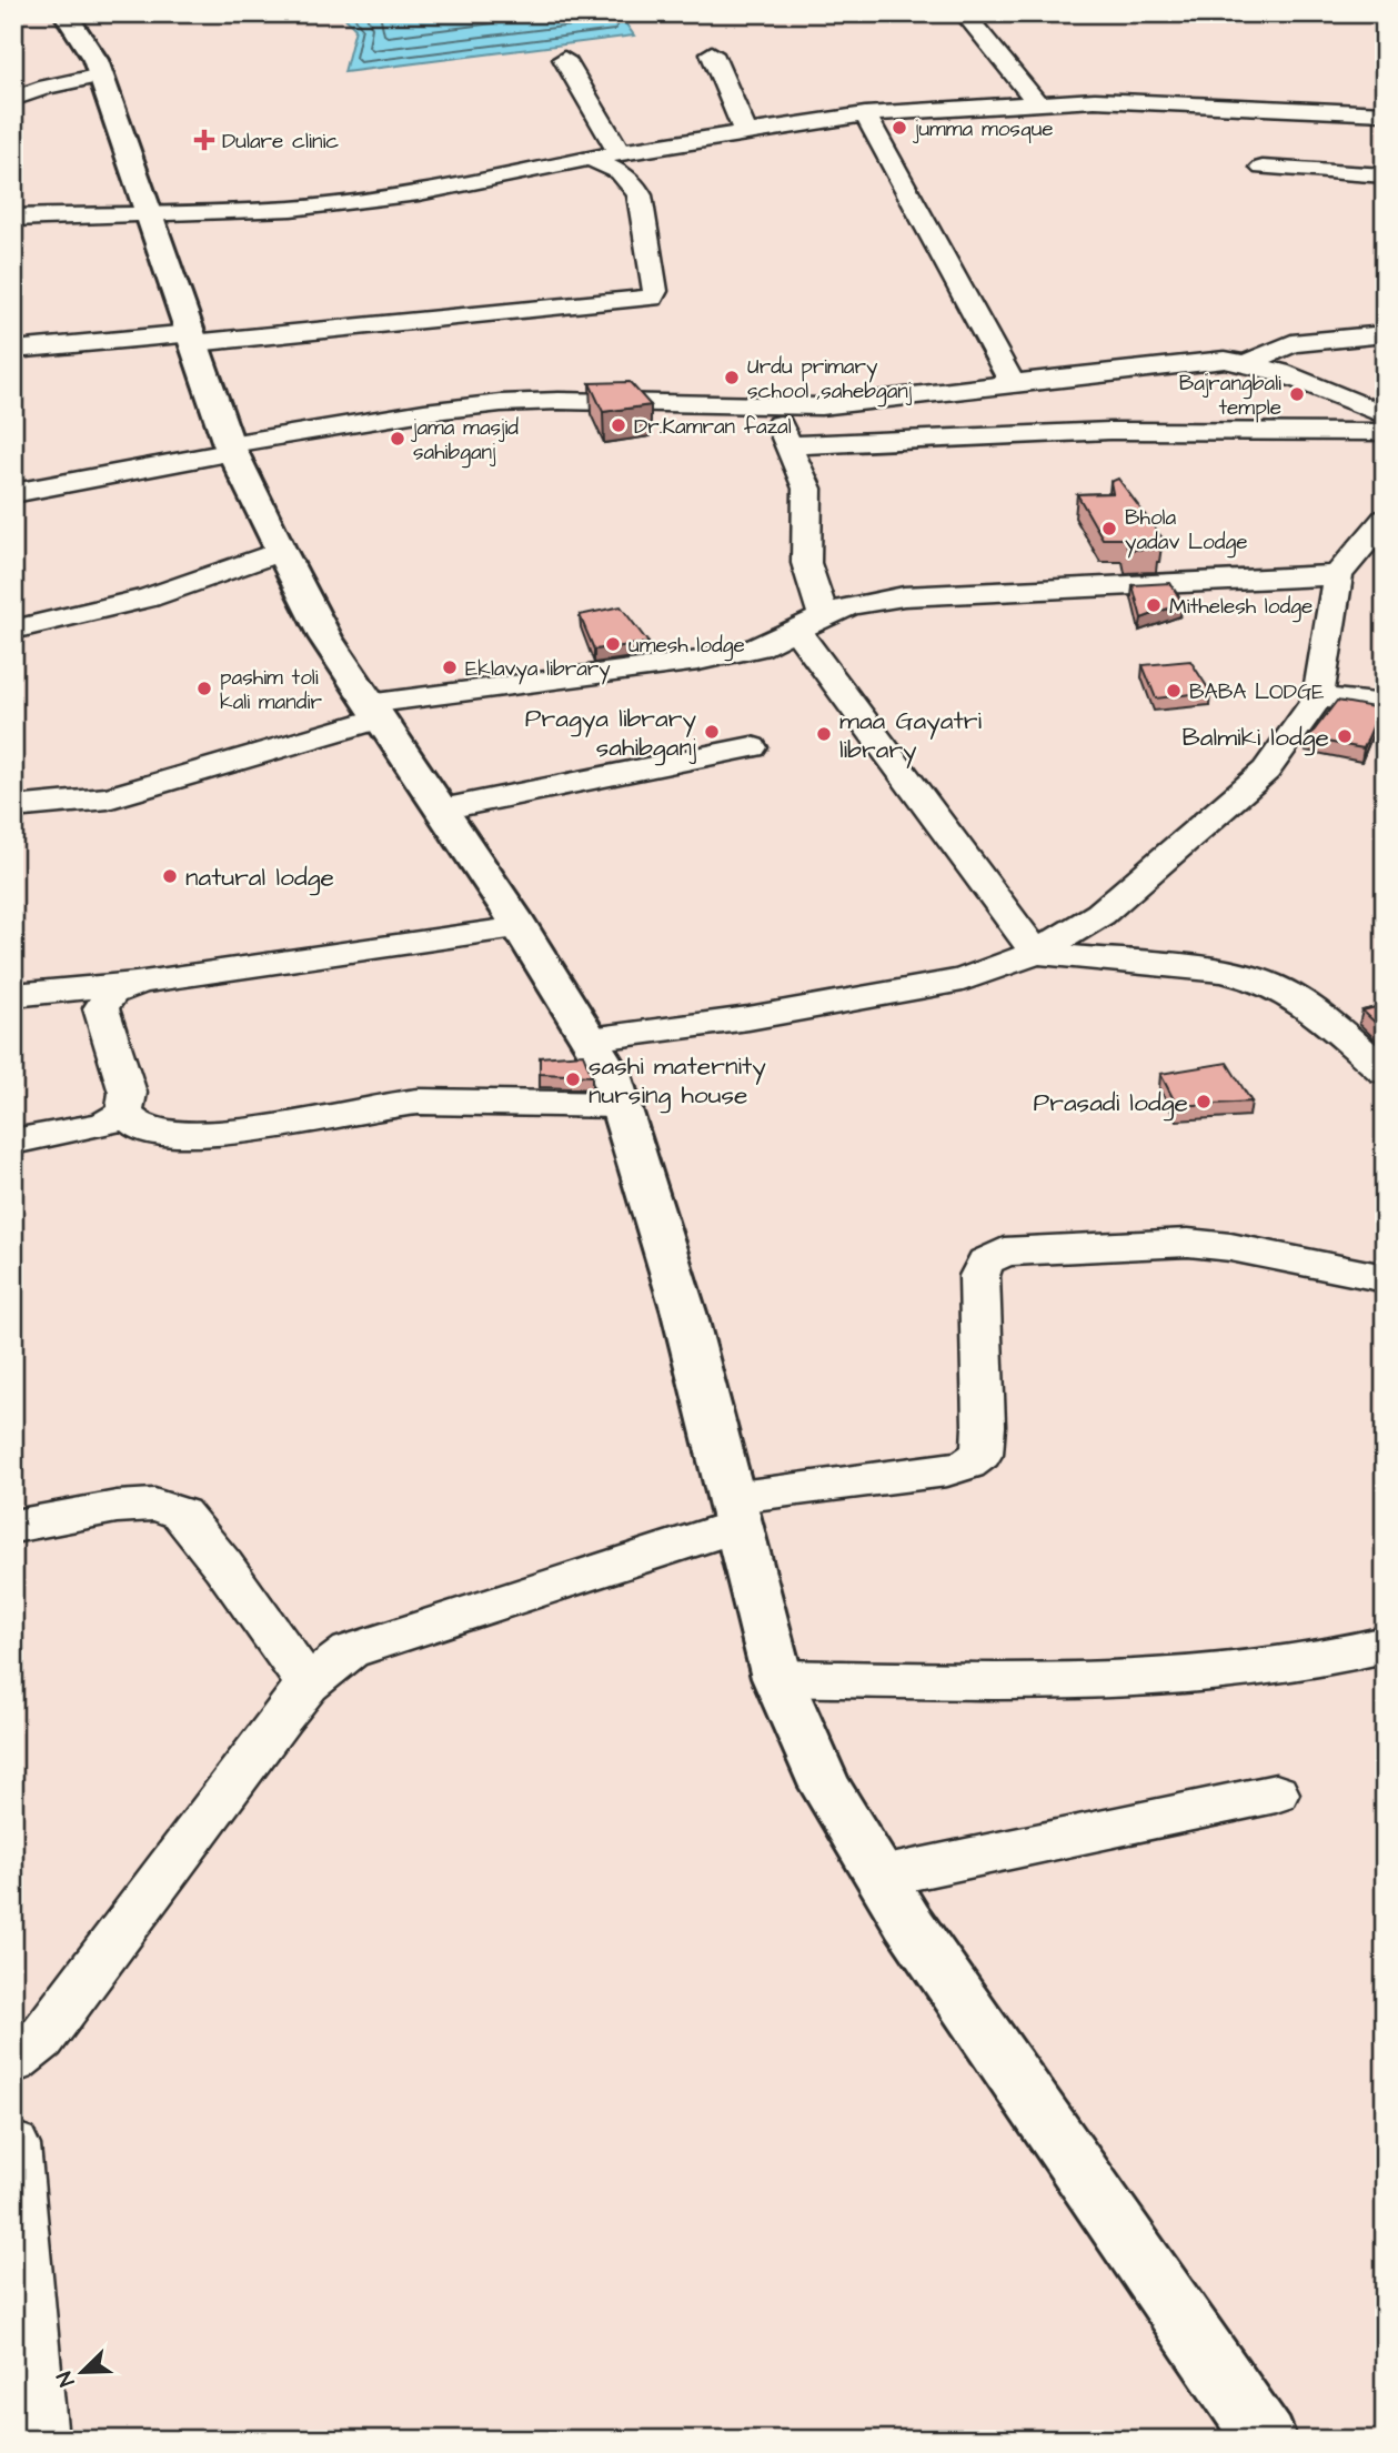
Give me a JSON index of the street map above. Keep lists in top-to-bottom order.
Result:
{
  "places": {
    "other": [
      "jumma mosque",
      "Urdu primary school ,sahebganj",
      "Bajrangbali temple",
      "Dr.Kamran fazal",
      "jama masjid sahibganj",
      "Bhola yadav Lodge",
      "Mithelesh lodge",
      "umesh lodge",
      "Eklavya library",
      "pashim toli kali mandir",
      "BABA LODGE",
      "Pragya library sahibganj",
      "maa Gayatri library",
      "Balmiki lodge",
      "natural lodge",
      "sashi maternity nursing house",
      "Prasadi lodge"
    ],
    "health": ["Dulare clinic"]
  },
  "north": "bottom left"
}
